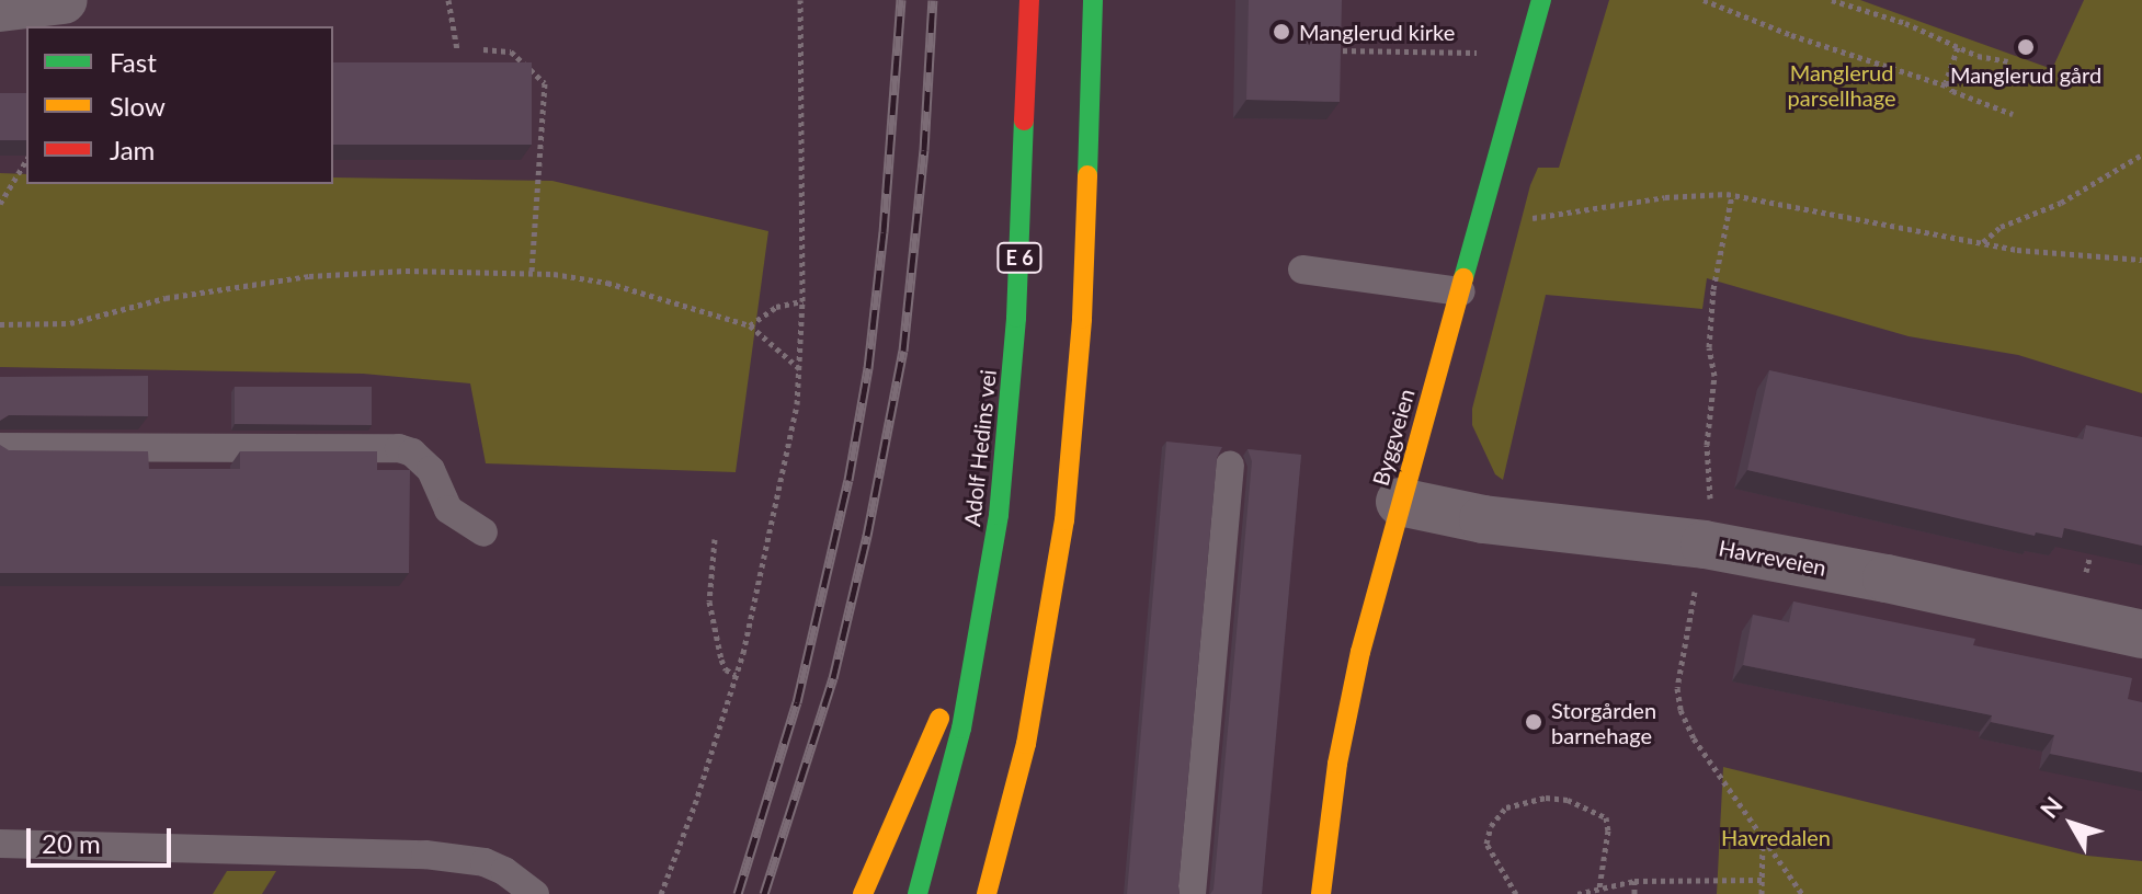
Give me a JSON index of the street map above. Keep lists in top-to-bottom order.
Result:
{
  "streets": {
    "main road": ["E 6", "Byggveien", "Adolf Hedins vei"],
    "street": ["Havreveien"]
  },
  "crossings": [
    ["E 6", "Adolf Hedins vei"],
    ["Byggveien", "Havreveien"]
  ],
  "parks": ["Manglerud parsellhage", "Havredalen"],
  "places": ["Manglerud kirke", "Manglerud gård", "Storgården barnehage"],
  "legend": ["Fast", "Slow", "Jam"],
  "scale_bar": "20 m",
  "north": "top left"
}
